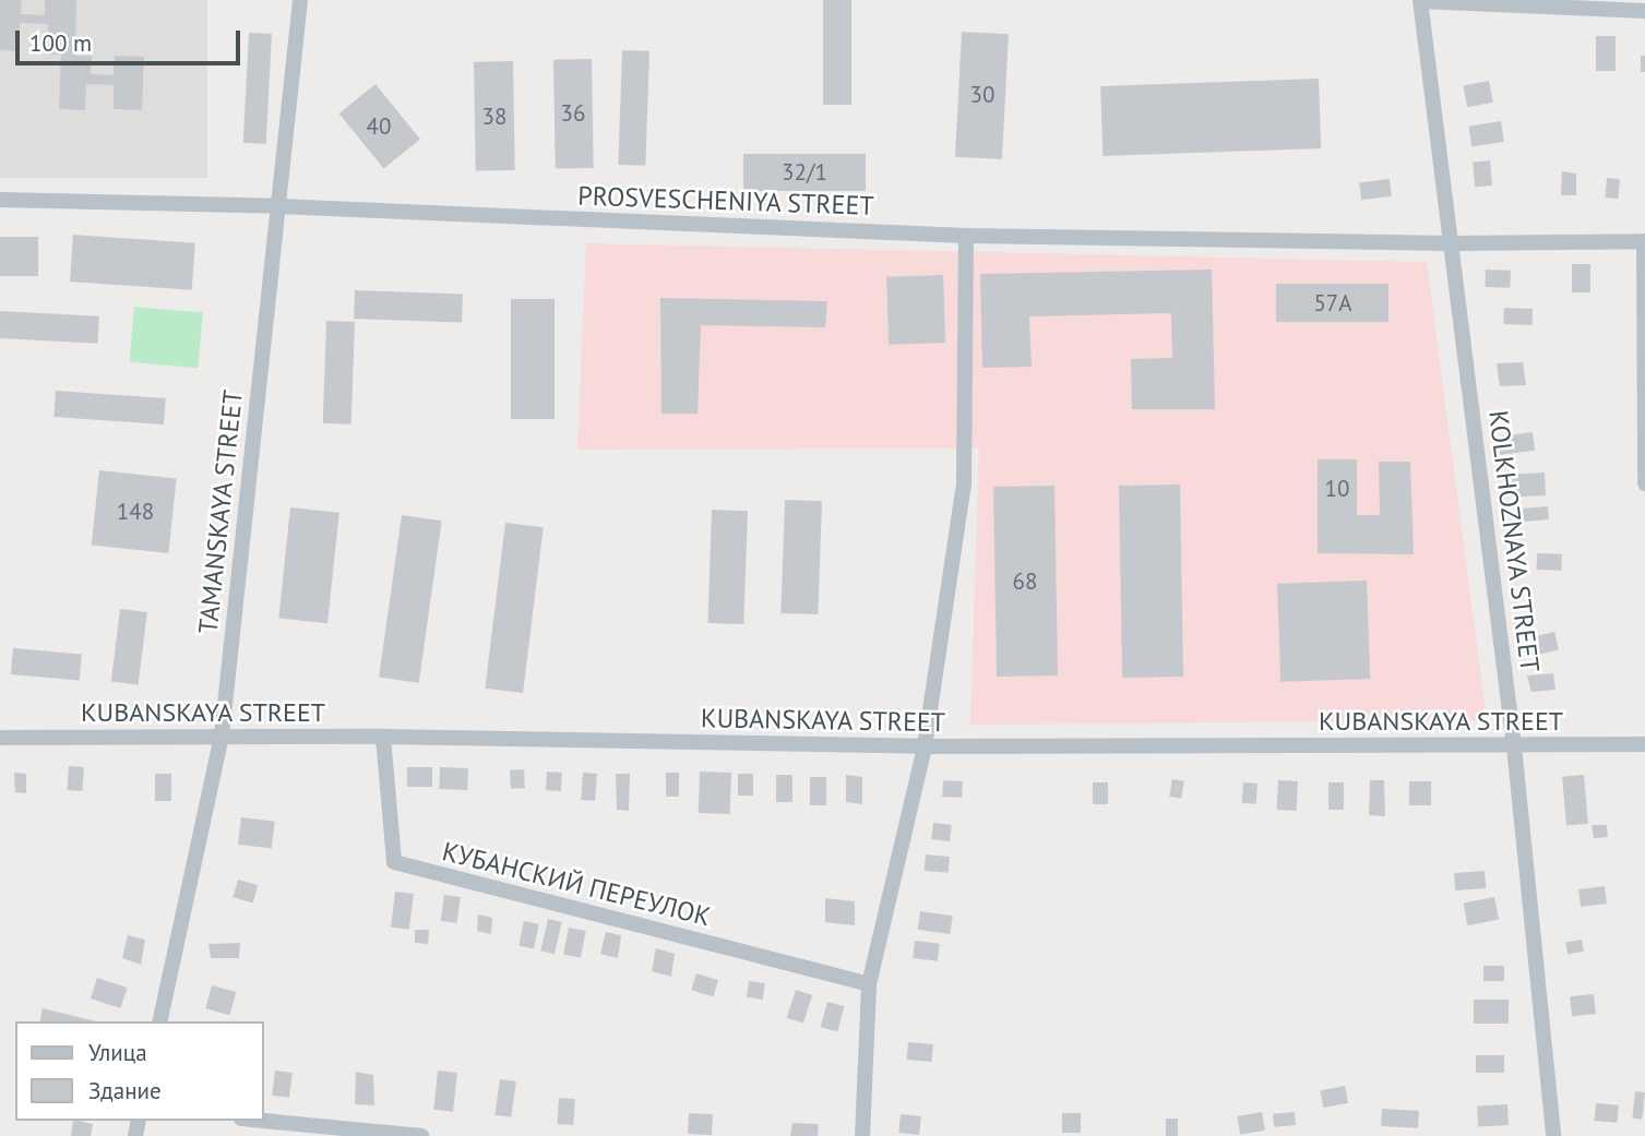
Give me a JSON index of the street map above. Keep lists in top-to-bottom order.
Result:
{
  "streets": {
    "street": [
      "PROSVESCHENIYA STREET",
      "TAMANSKAYA STREET",
      "KOLKHOZNAYA STREET",
      "KUBANSKAYA STREET",
      "КУБАНСКИЙ ПЕРЕУЛОК"
    ]
  },
  "crossings": [
    ["PROSVESCHENIYA STREET", "TAMANSKAYA STREET"],
    ["PROSVESCHENIYA STREET", "KOLKHOZNAYA STREET"],
    ["TAMANSKAYA STREET", "KUBANSKAYA STREET"],
    ["KOLKHOZNAYA STREET", "KUBANSKAYA STREET"],
    ["KUBANSKAYA STREET", "КУБАНСКИЙ ПЕРЕУЛОК"]
  ],
  "house_numbers": [
    "30",
    "36",
    "38",
    "40",
    "32/1",
    "57А",
    "10",
    "148",
    "68"
  ],
  "legend": ["Улица", "Здание"],
  "scale_bar": "100 m"
}
